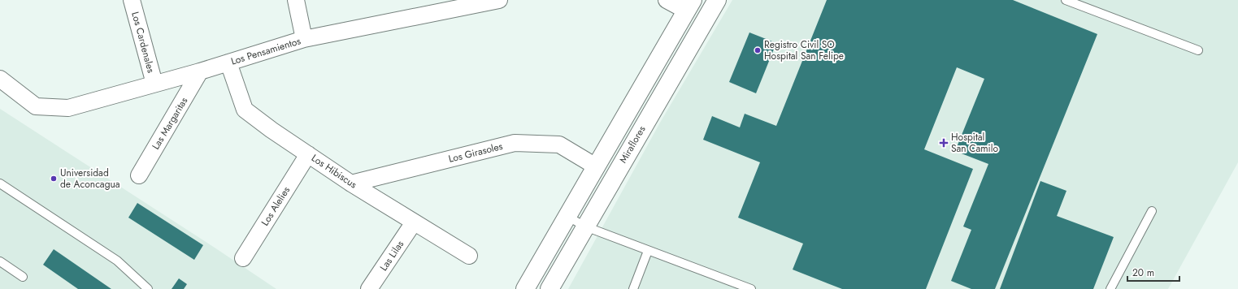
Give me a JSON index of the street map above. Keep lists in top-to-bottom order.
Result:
{
  "streets": {
    "main road": ["Miraflores"],
    "street": [
      "Los Cardenales",
      "Los Pensamientos",
      "Las Margaritas",
      "Los Girasoles",
      "Los Hibiscus",
      "Los Alelies",
      "Las Lilas"
    ]
  },
  "crossings": [
    ["Los Cardenales", "Los Pensamientos"],
    ["Los Pensamientos", "Las Margaritas"],
    ["Los Pensamientos", "Los Hibiscus"],
    ["Los Girasoles", "Los Hibiscus"],
    ["Los Hibiscus", "Los Alelies"],
    ["Los Hibiscus", "Las Lilas"]
  ],
  "places": {
    "other": ["Registro Civil SO Hospital San Felipe", "Universidad de Aconcagua"],
    "health": ["Hospital San Camilo"]
  },
  "scale_bar": "20 m"
}
